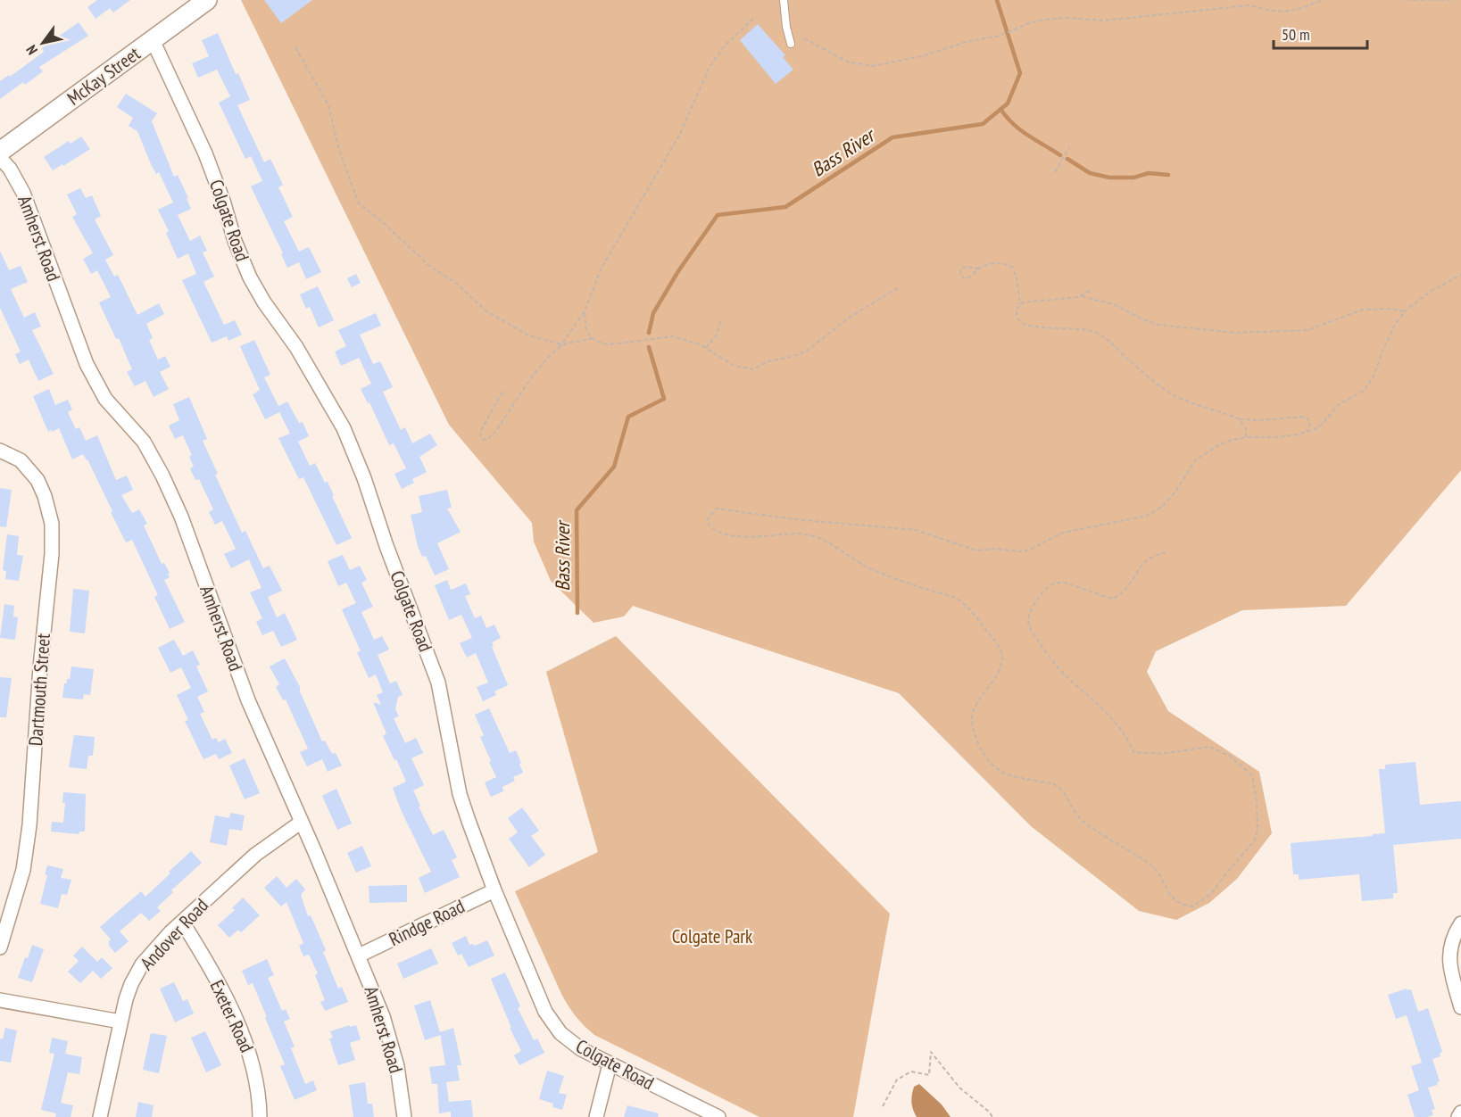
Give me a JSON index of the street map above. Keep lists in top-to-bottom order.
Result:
{
  "streets": {
    "main road": ["McKay Street"],
    "street": [
      "Colgate Road",
      "Amherst Road",
      "Dartmouth Street",
      "Rindge Road",
      "Andover Road",
      "Exeter Road"
    ]
  },
  "crossings": [
    ["McKay Street", "Colgate Road"],
    ["Colgate Road", "Rindge Road"],
    ["Amherst Road", "Rindge Road"],
    ["Amherst Road", "Andover Road"],
    ["Andover Road", "Exeter Road"]
  ],
  "water": ["Bass River"],
  "parks": ["Colgate Park"],
  "scale_bar": "50 m",
  "north": "bottom left"
}
